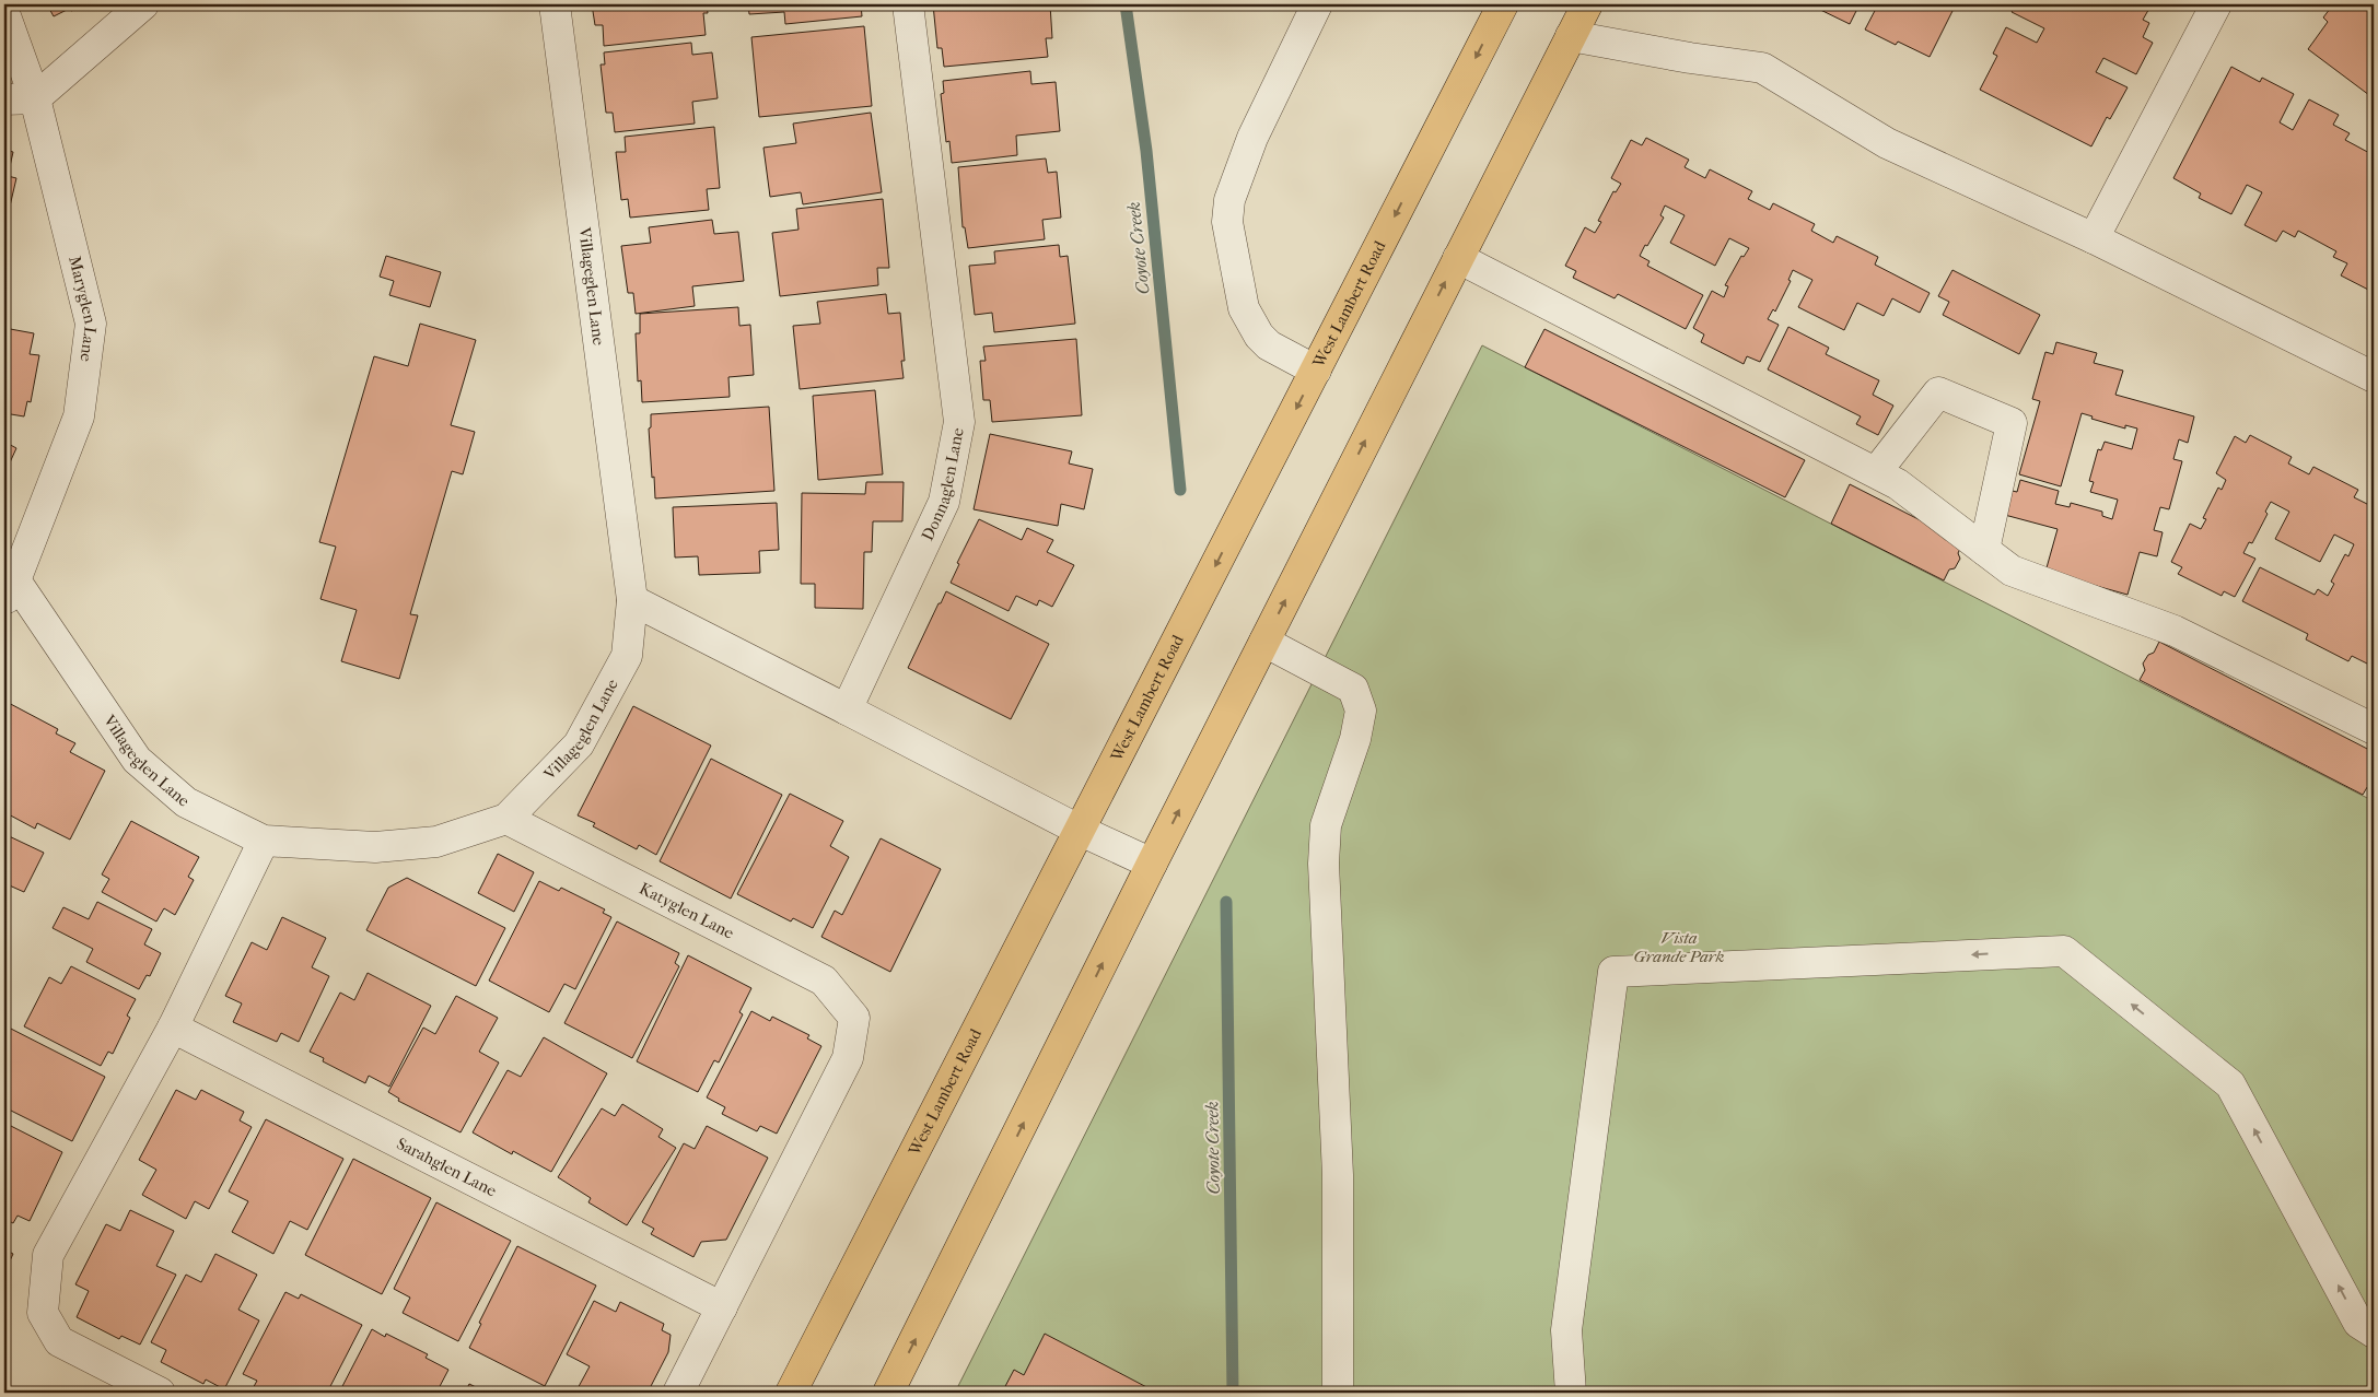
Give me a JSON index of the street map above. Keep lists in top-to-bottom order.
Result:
{
  "streets": {
    "main road": ["West Lambert Road"],
    "street": [
      "Villageglen Lane",
      "Maryglen Lane",
      "Donnaglen Lane",
      "Katyglen Lane",
      "Sarahglen Lane"
    ]
  },
  "crossings": [
    ["Villageglen Lane", "Maryglen Lane"],
    ["Villageglen Lane", "Katyglen Lane"],
    ["Katyglen Lane", "Sarahglen Lane"]
  ],
  "water": ["Coyote Creek"],
  "parks": ["Vista Grande Park"]
}
